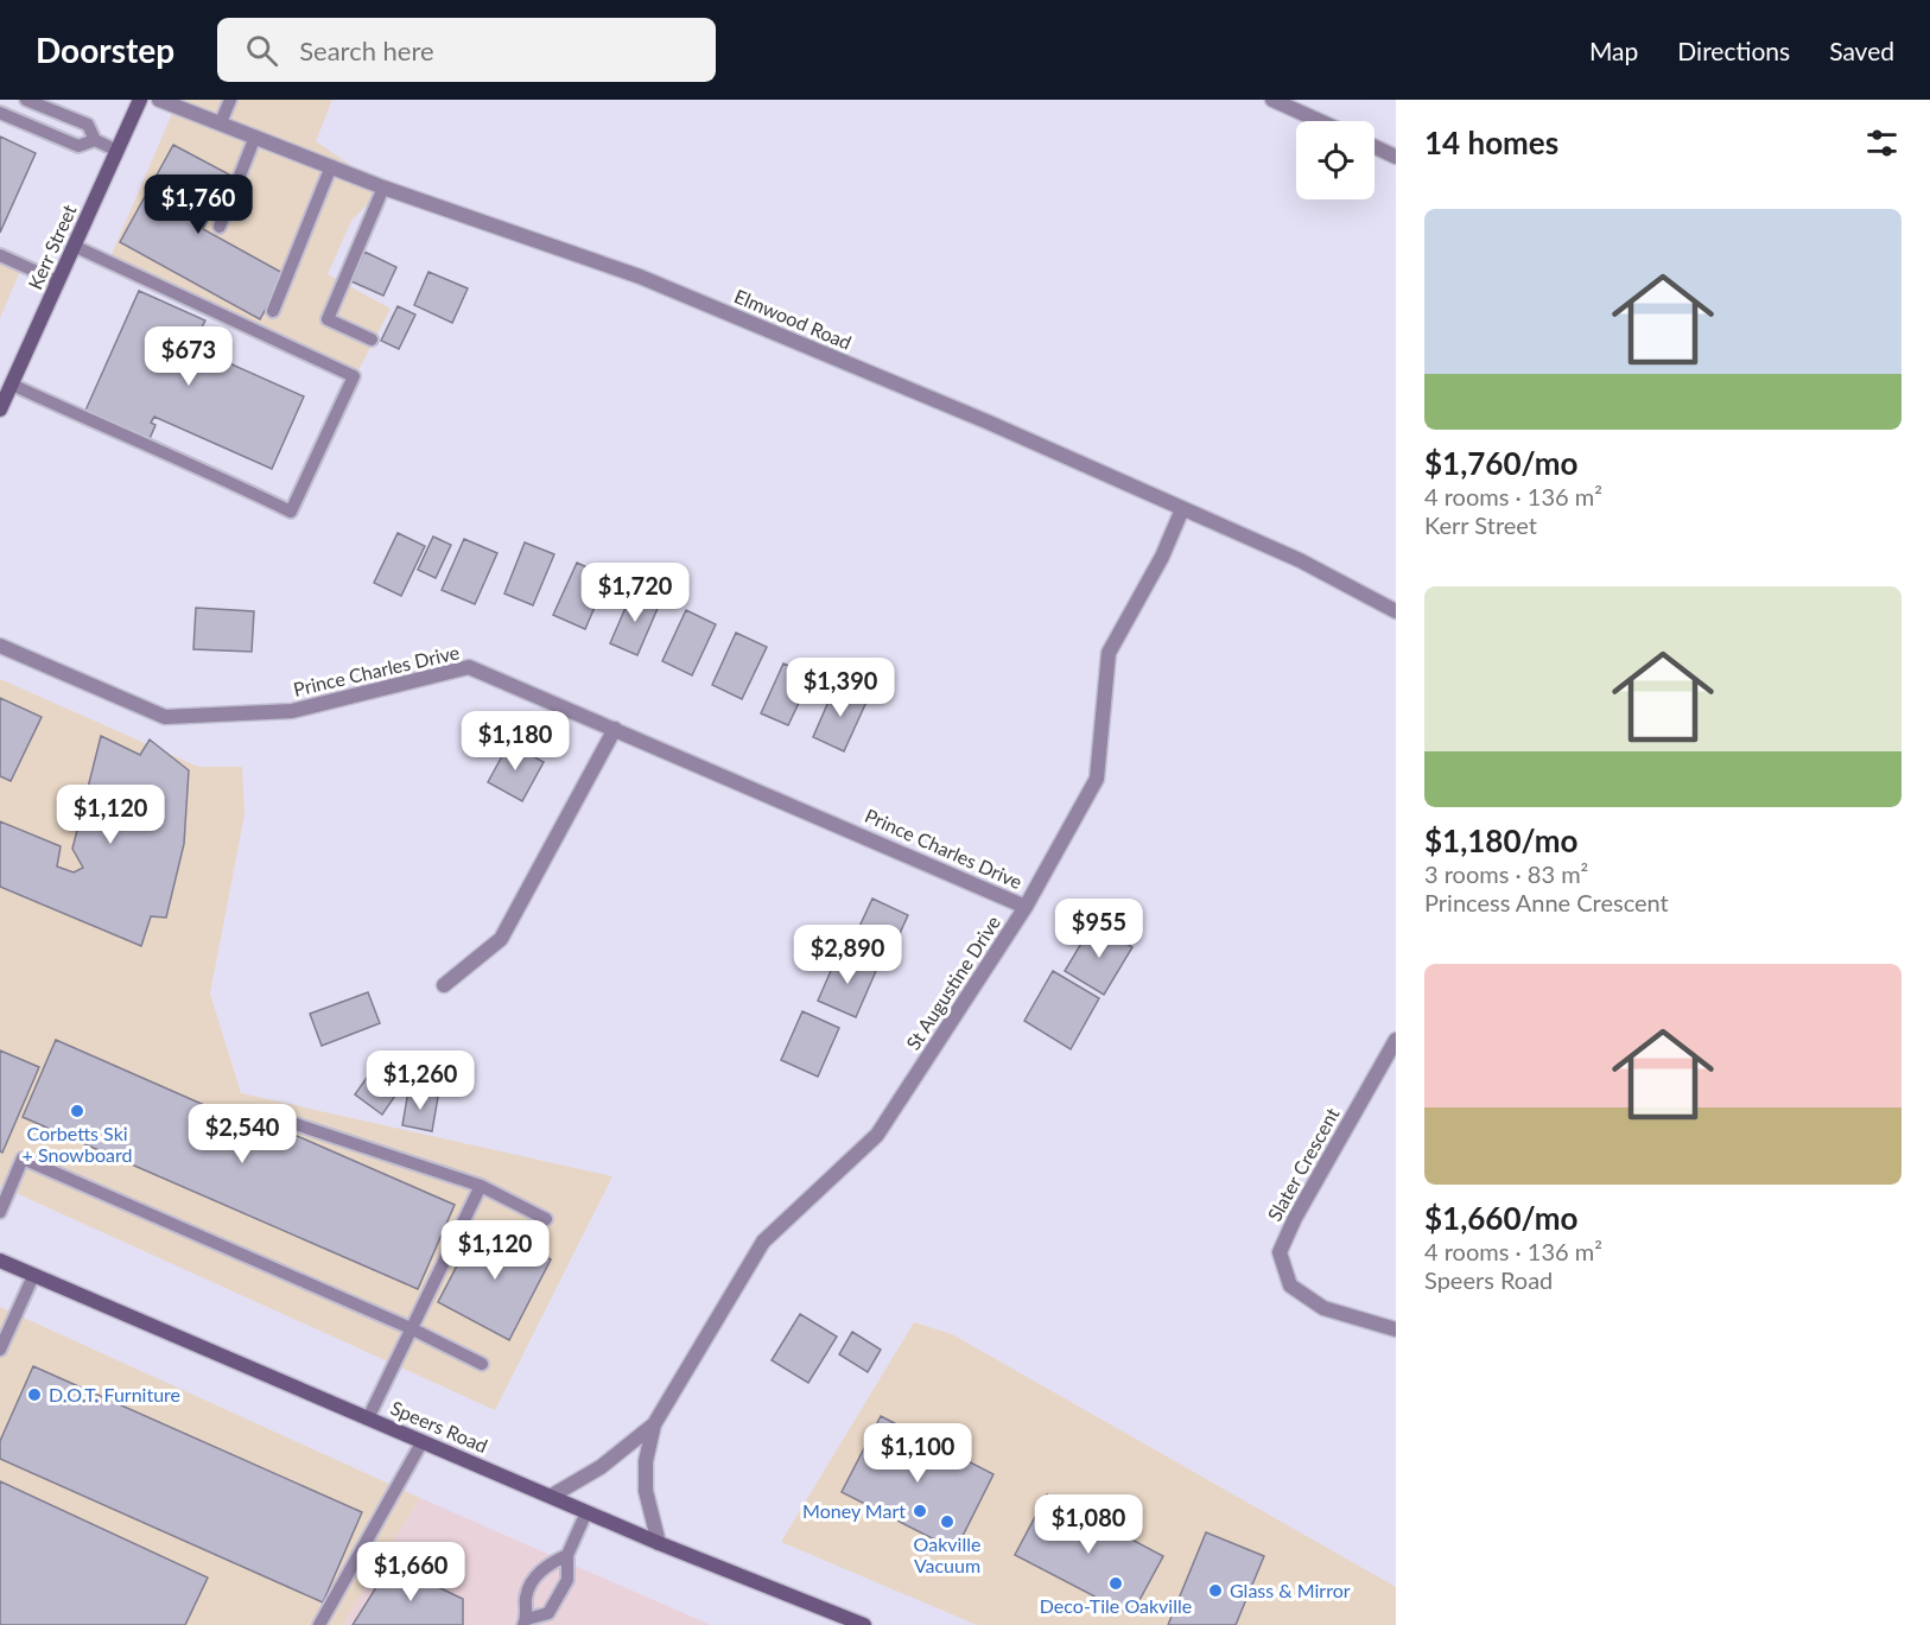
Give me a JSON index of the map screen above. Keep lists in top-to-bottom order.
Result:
{
  "streets": {
    "main road": ["Kerr Street", "Speers Road"],
    "street": [
      "Elmwood Road",
      "Prince Charles Drive",
      "St Augustine Drive",
      "Slater Crescent"
    ]
  },
  "crossings": [
    ["Elmwood Road", "St Augustine Drive"],
    ["Prince Charles Drive", "St Augustine Drive"],
    ["St Augustine Drive", "Speers Road"]
  ],
  "places": [
    "Corbetts Ski + Snowboard",
    "D.O.T. Furniture",
    "Money Mart",
    "Oakville Vacuum",
    "Deco-Tile Oakville",
    "Glass & Mirror"
  ],
  "page": {
    "header": "Doorstep",
    "search": "Search here",
    "nav": ["Map", "Directions", "Saved"],
    "heading": "14 homes",
    "price": [
      "$1,760",
      "$673",
      "$1,720",
      "$1,390",
      "$1,180",
      "$1,120",
      "$955",
      "$2,890",
      "$1,260",
      "$2,540",
      "$1,120",
      "$1,100",
      "$1,080",
      "$1,660"
    ],
    "list": [
      {
        "name": "$1,760/mo",
        "note": "4 rooms · 136 m² · Kerr Street"
      },
      {
        "name": "$1,180/mo",
        "note": "3 rooms · 83 m² · Princess Anne Crescent"
      },
      {
        "name": "$1,660/mo",
        "note": "4 rooms · 136 m² · Speers Road"
      }
    ]
  }
}
